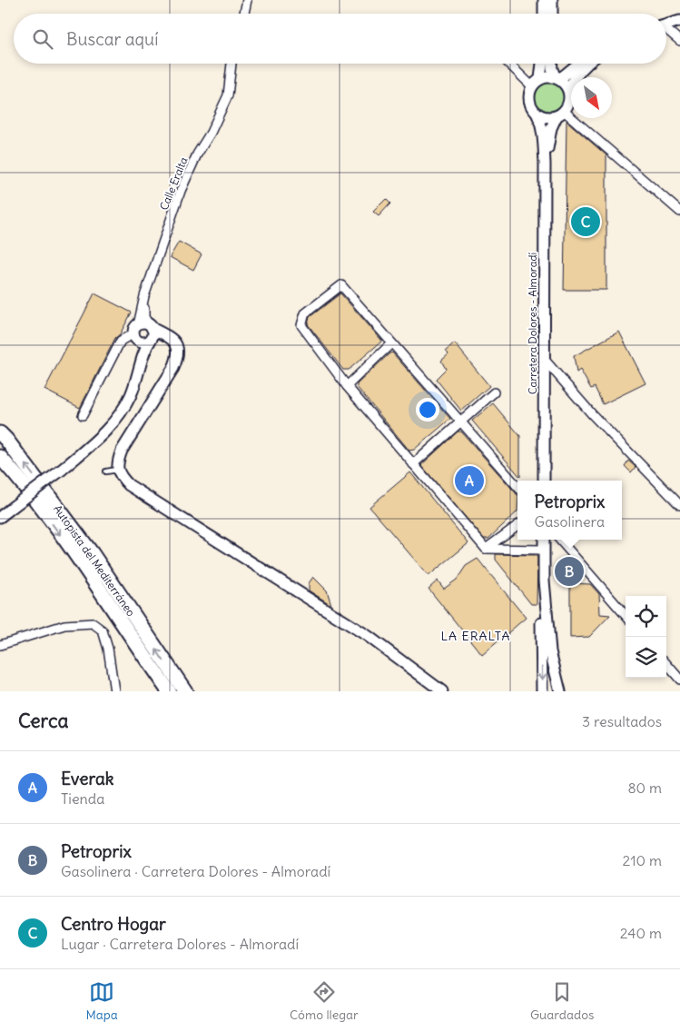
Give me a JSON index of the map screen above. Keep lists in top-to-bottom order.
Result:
{
  "streets": {
    "highway": ["Autopista del Mediterráneo"],
    "main road": ["Carretera Dolores - Almoradí"],
    "street": ["Calle Eralta"]
  },
  "districts": ["LA ERALTA"],
  "north": "bottom right",
  "page": {
    "search": "Buscar aquí",
    "pins": ["C", "A", "B"],
    "popup": ["Petroprix", "Gasolinera"],
    "heading": ["Cerca", "3 resultados"],
    "list": [
      {
        "mark": "A",
        "name": "Everak",
        "note": "Tienda",
        "value": "80 m"
      },
      {
        "mark": "B",
        "name": "Petroprix",
        "note": "Gasolinera · Carretera Dolores - Almoradí",
        "value": "210 m"
      },
      {
        "mark": "C",
        "name": "Centro Hogar",
        "note": "Lugar · Carretera Dolores - Almoradí",
        "value": "240 m"
      }
    ],
    "nav": ["Mapa", "Cómo llegar", "Guardados"]
  }
}
